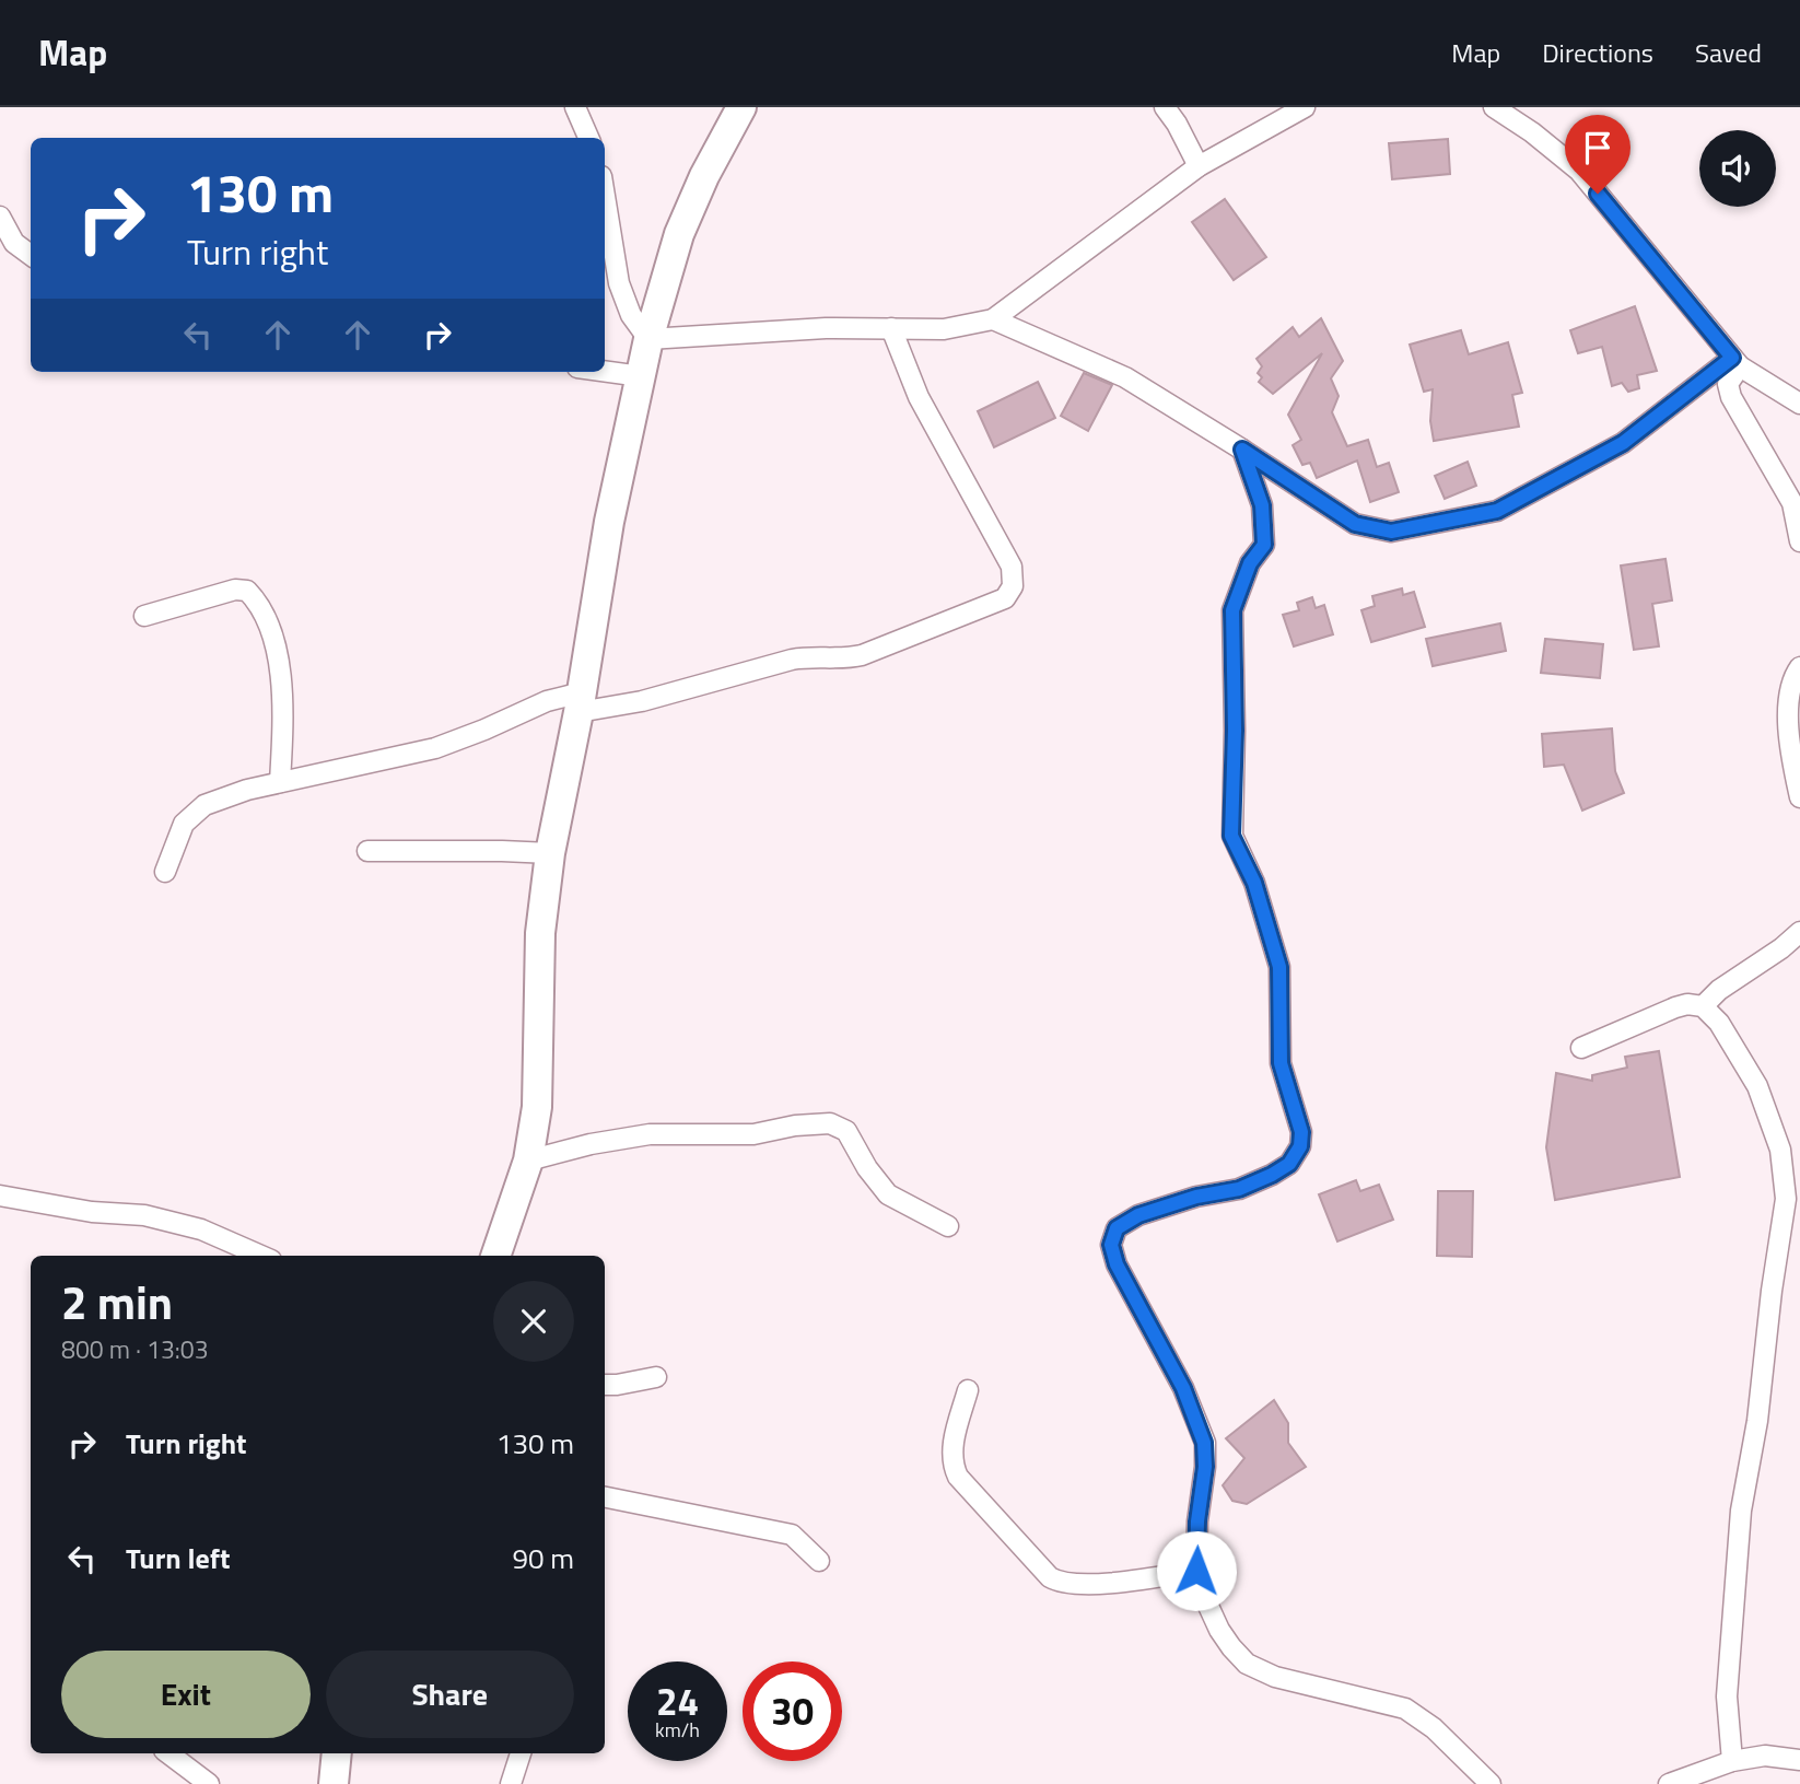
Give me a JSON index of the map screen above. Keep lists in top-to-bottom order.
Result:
{
  "page": {
    "header": "Map",
    "nav": ["Map", "Directions", "Saved"],
    "turn": ["130 m", "Turn right"],
    "heading": ["2 min", "800 m · 13:03"],
    "list": [
      {
        "name": "Turn right",
        "value": "130 m"
      },
      {
        "name": "Turn left",
        "value": "90 m"
      }
    ],
    "buttons": ["Exit", "Share"],
    "speed": "24 km/h",
    "limit": "30"
  }
}
